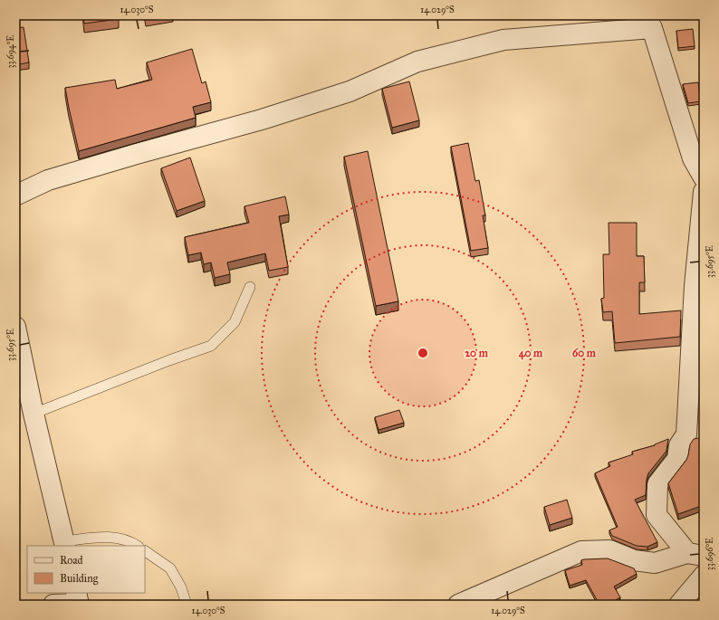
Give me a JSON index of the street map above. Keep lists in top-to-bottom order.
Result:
{
  "legend": ["Road", "Building"],
  "coordinates": [
    "14.030°S",
    "14.029°S",
    "33.694°E",
    "33.695°E",
    "33.696°E"
  ],
  "rings": ["20 m", "40 m", "60 m"]
}
